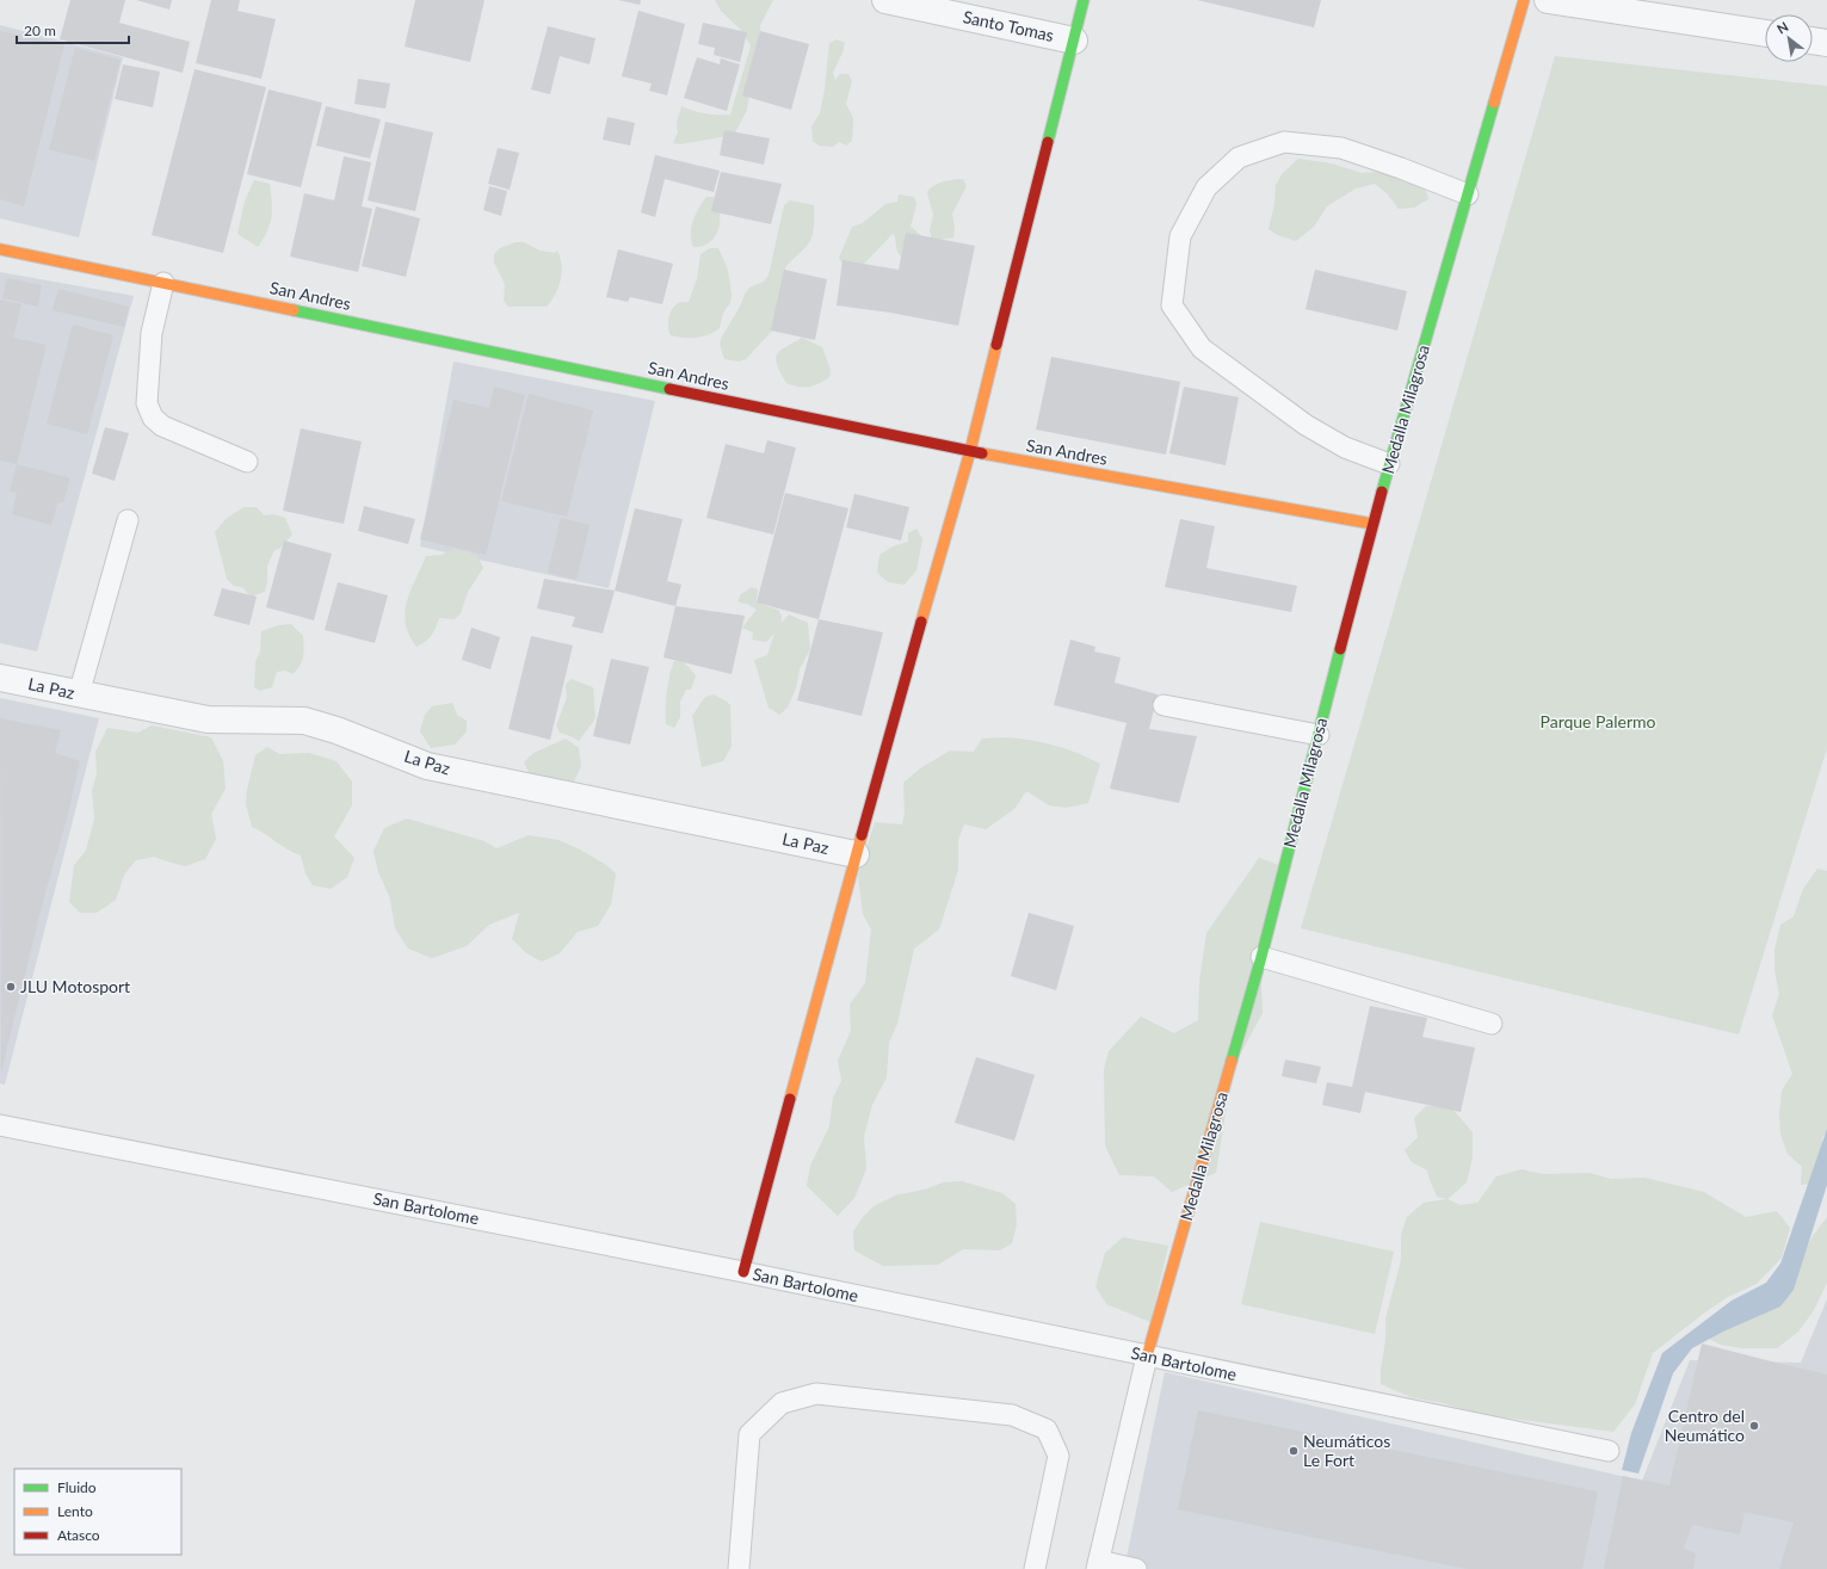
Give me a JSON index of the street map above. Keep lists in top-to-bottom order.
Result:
{
  "streets": {
    "street": [
      "Santo Tomas",
      "San Andres",
      "Medalla Milagrosa",
      "La Paz"
    ],
    "lane": ["San Bartolome"]
  },
  "crossings": [
    ["San Andres", "Medalla Milagrosa"],
    ["Medalla Milagrosa", "San Bartolome"]
  ],
  "parks": ["Parque Palermo"],
  "places": ["JLU Motosport", "Centro del Neumático", "Neumáticos Le Fort"],
  "legend": ["Fluido", "Lento", "Atasco"],
  "scale_bar": "20 m",
  "north": "top left"
}
